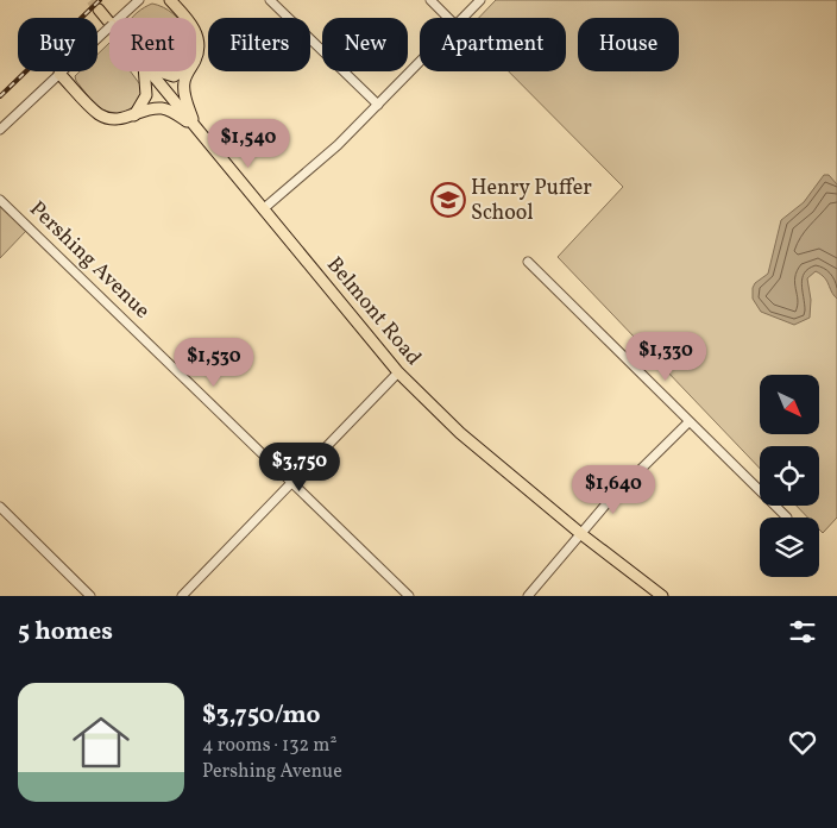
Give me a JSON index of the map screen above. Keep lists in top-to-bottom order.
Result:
{
  "streets": {
    "main road": ["Belmont Road"],
    "street": ["Pershing Avenue"]
  },
  "places": {
    "school or university": ["Henry Puffer School"]
  },
  "north": "bottom right",
  "page": {
    "chip": [
      "Buy",
      "Rent",
      "Filters",
      "New",
      "Apartment",
      "House"
    ],
    "price": [
      "$1,540",
      "$1,330",
      "$1,530",
      "$3,750",
      "$1,640"
    ],
    "heading": "5 homes",
    "list": [
      {
        "name": "$3,750/mo",
        "note": "4 rooms · 132 m² · Pershing Avenue"
      }
    ]
  }
}
